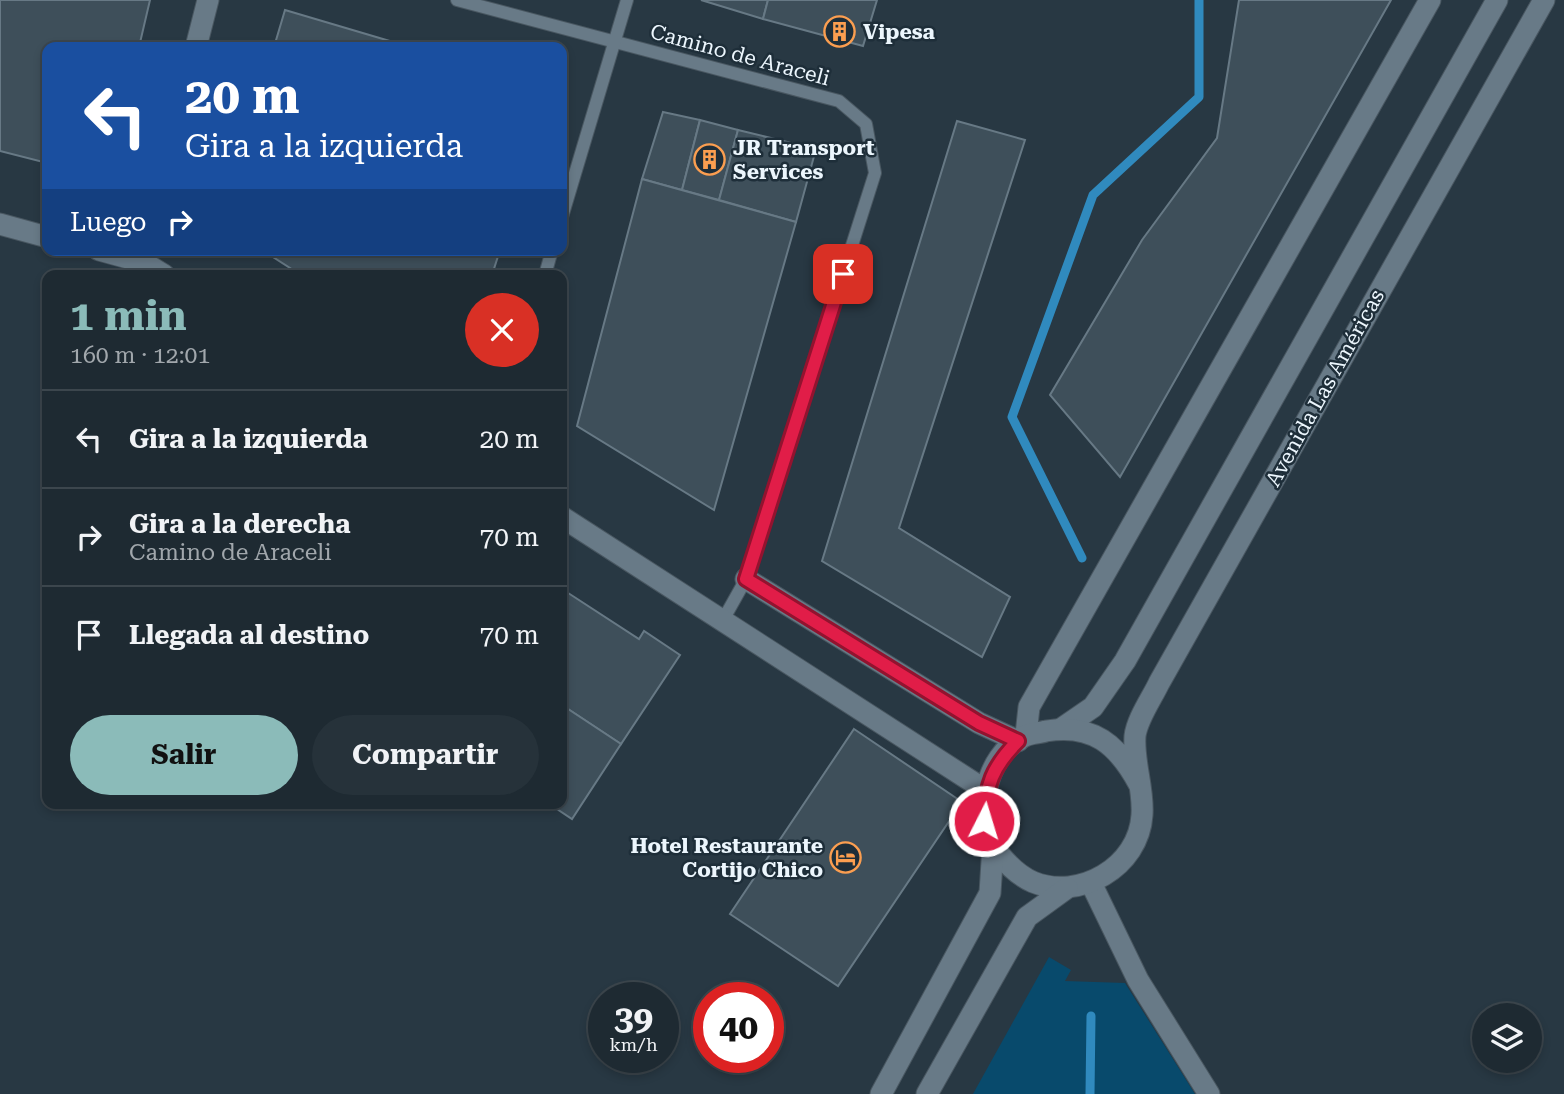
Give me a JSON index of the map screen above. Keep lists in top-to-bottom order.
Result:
{
  "streets": {
    "street": ["Avenida Las Américas"],
    "lane": ["Camino de Araceli"]
  },
  "places": {
    "building": ["Vipesa", "JR Transport Services"],
    "hotel": ["Hotel Restaurante Cortijo Chico"]
  },
  "page": {
    "turn": ["20 m", "Gira a la izquierda"],
    "then": "Luego",
    "heading": ["1 min", "160 m · 12:01"],
    "list": [
      {
        "name": "Gira a la izquierda",
        "value": "20 m"
      },
      {
        "name": "Gira a la derecha",
        "note": "Camino de Araceli",
        "value": "70 m"
      },
      {
        "name": "Llegada al destino",
        "value": "70 m"
      }
    ],
    "buttons": ["Salir", "Compartir"],
    "speed": "39 km/h",
    "limit": "40"
  }
}
